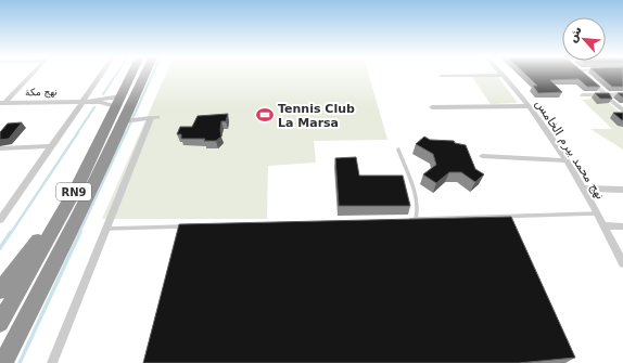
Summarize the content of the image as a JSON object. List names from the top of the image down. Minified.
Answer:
{"streets":{"highway":["RN9"],"street":["نهج مكة","نهج محمد بيرم الخامس"]},"places":{"sports":["Tennis Club La Marsa"]},"north":"top left"}
